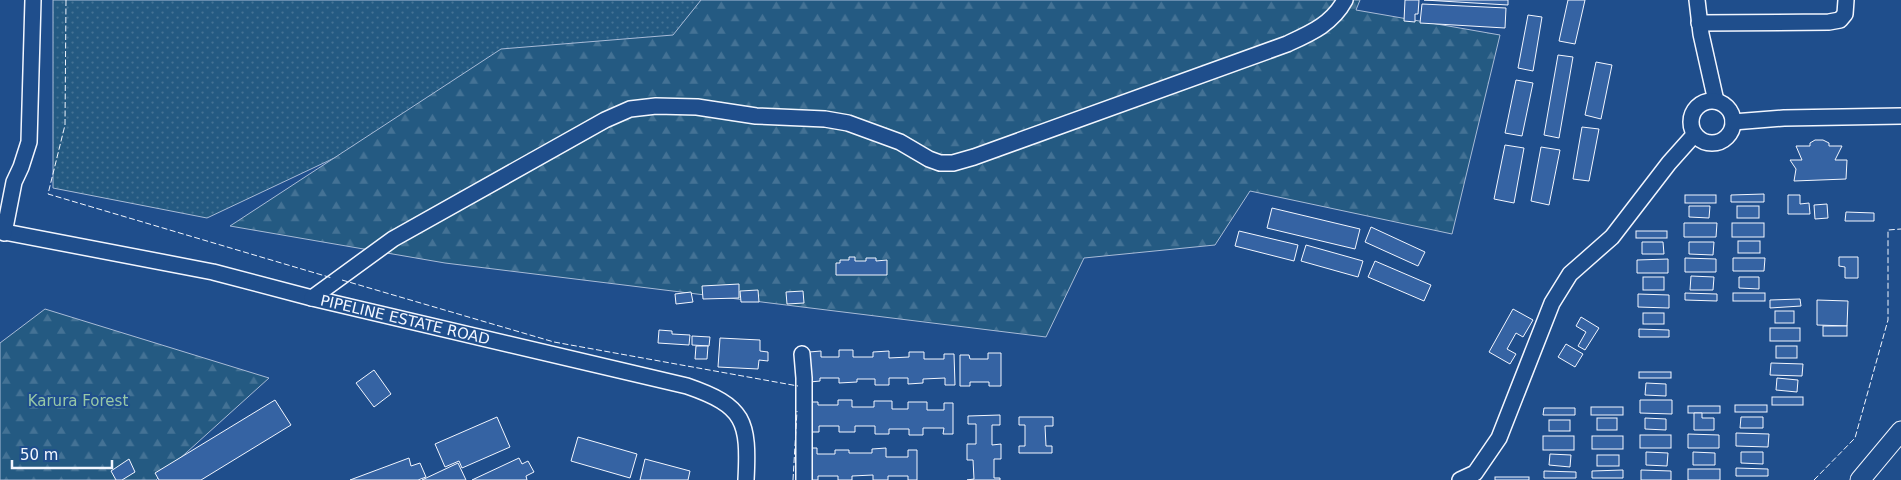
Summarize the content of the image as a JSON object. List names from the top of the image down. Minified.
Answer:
{"streets":{"street":["PIPELINE ESTATE ROAD"]},"parks":["Karura Forest"],"scale_bar":"50 m"}
